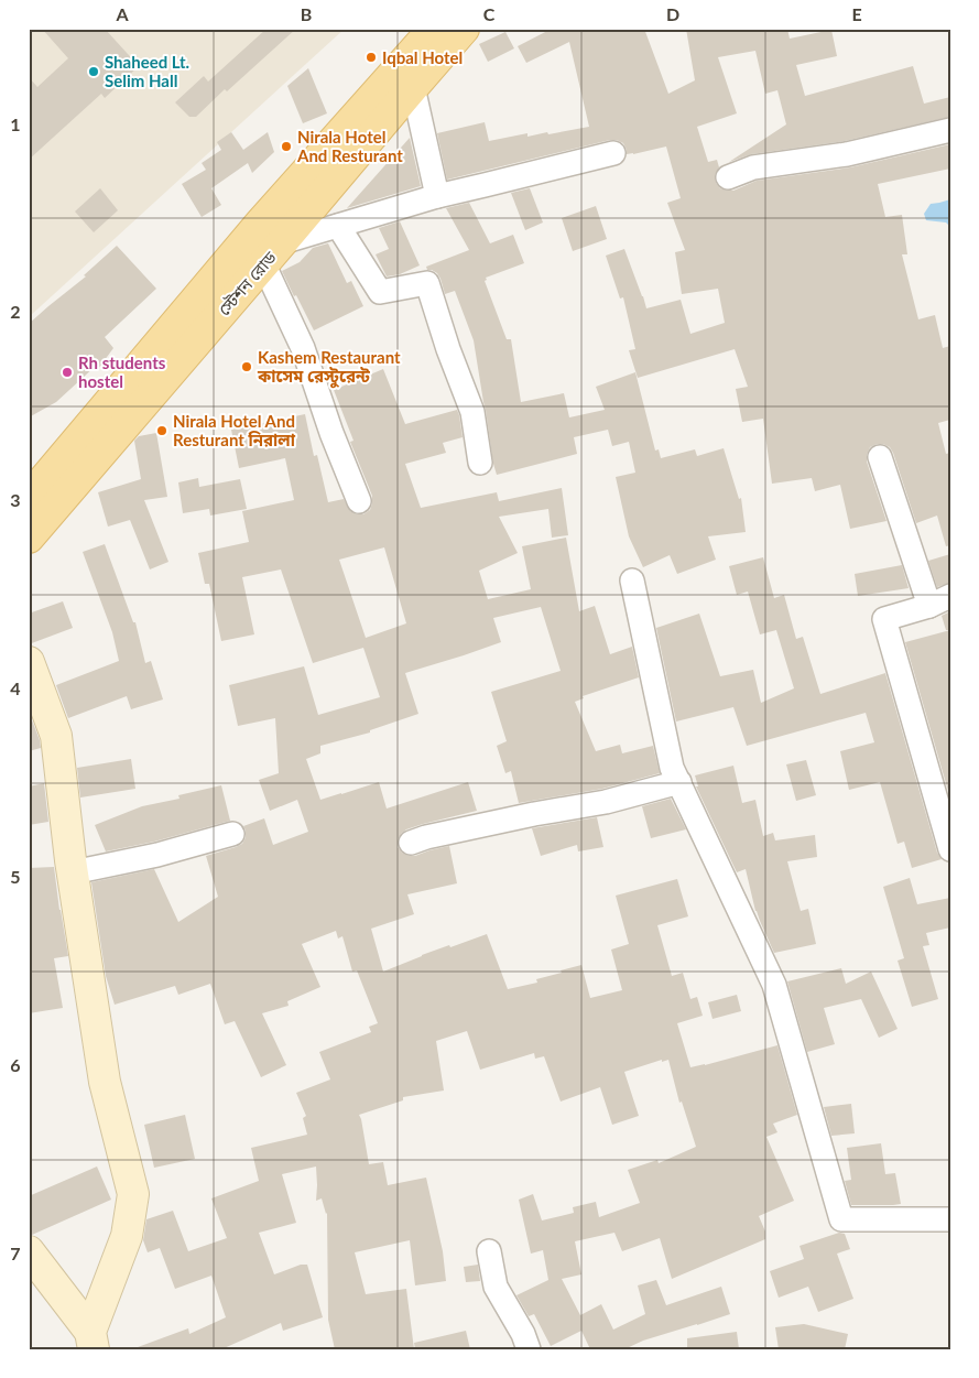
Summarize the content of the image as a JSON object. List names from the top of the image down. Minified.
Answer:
{"streets":{"main road":["স্টেশন রোড"]},"places":["Iqbal Hotel","Shaheed Lt. Selim Hall","Nirala Hotel And Resturant","Kashem Restaurant কাসেম রেস্টুরেন্ট","Rh students hostel","Nirala Hotel And Resturant নিরালা"],"grid":{"columns":["A","B","C","D","E"],"rows":["1","2","3","4","5","6","7"]}}
